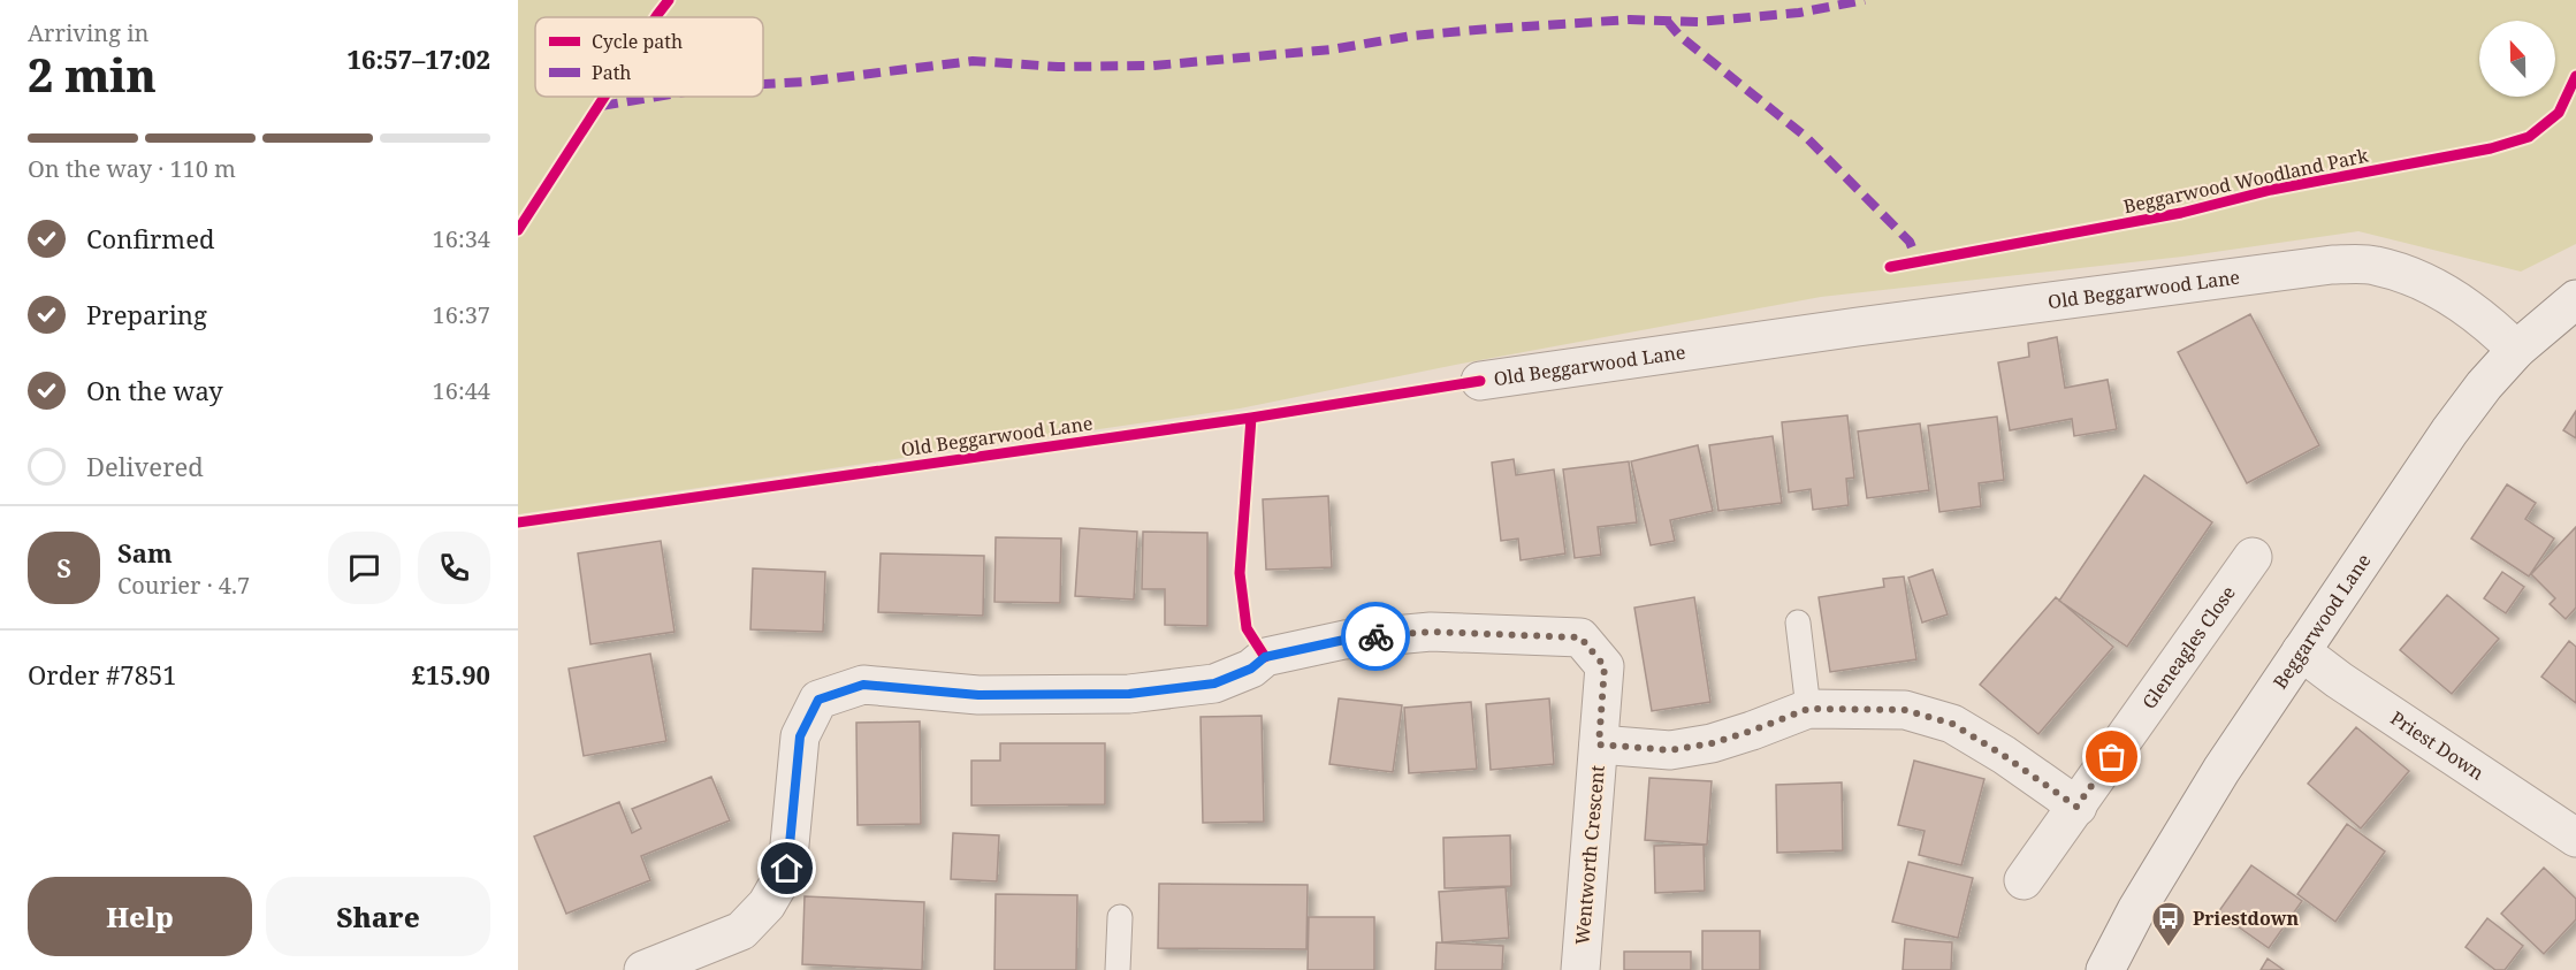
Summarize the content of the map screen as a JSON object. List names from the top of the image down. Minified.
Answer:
{"streets":{"street":["Old Beggarwood Lane","Beggarwood Lane","Gleneagles Close","Priest Down","Wentworth Crescent"],"cycle path":["Beggarwood Woodland Park"]},"crossings":[["Old Beggarwood Lane","Beggarwood Lane"],["Beggarwood Lane","Priest Down"]],"places":{"bus stop":["Priestdown"]},"legend":["Cycle path","Path"],"north":"top","page":{"heading":["2 min","Arriving in","16:57–17:02"],"panel":["Sam","Courier · 4.7","Order #7851","£15.90"],"bar":"On the way · 110 m","list":[["Confirmed","16:34"],["Preparing","16:37"],["On the way","16:44"],"Delivered"],"round":"S","buttons":["Help","Share"]}}
